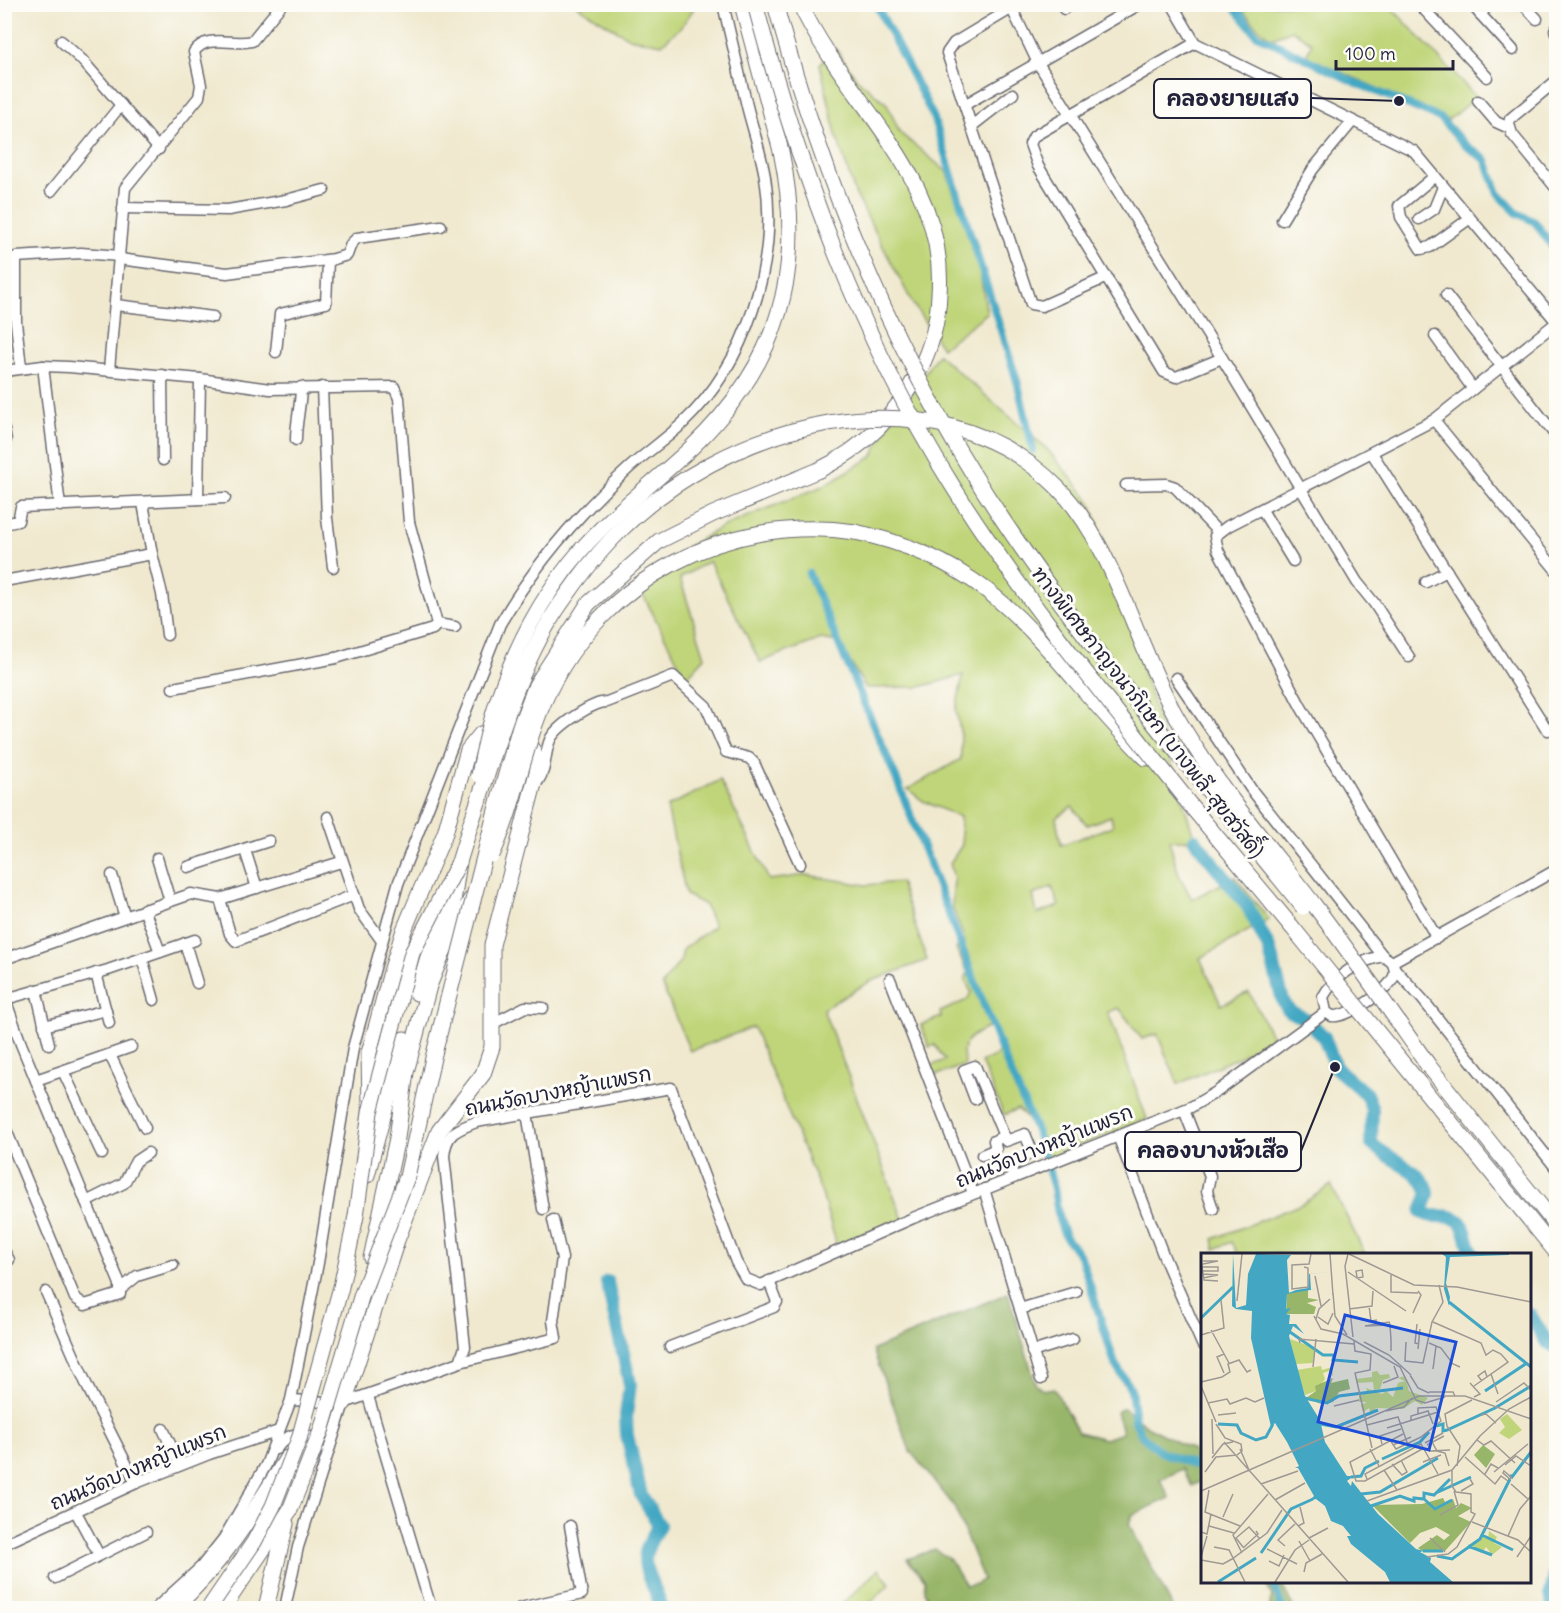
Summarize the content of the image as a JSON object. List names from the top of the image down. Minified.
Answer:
{"streets":{"highway":["ทางพิเศษกาญจนาภิเษก (บางพลี-สุขสวัสดิ์)"],"street":["ถนนวัดบางหญ้าแพรก"]},"places":["คลองยายแสง","คลองบางหัวเสือ"],"scale_bar":"100 m"}
